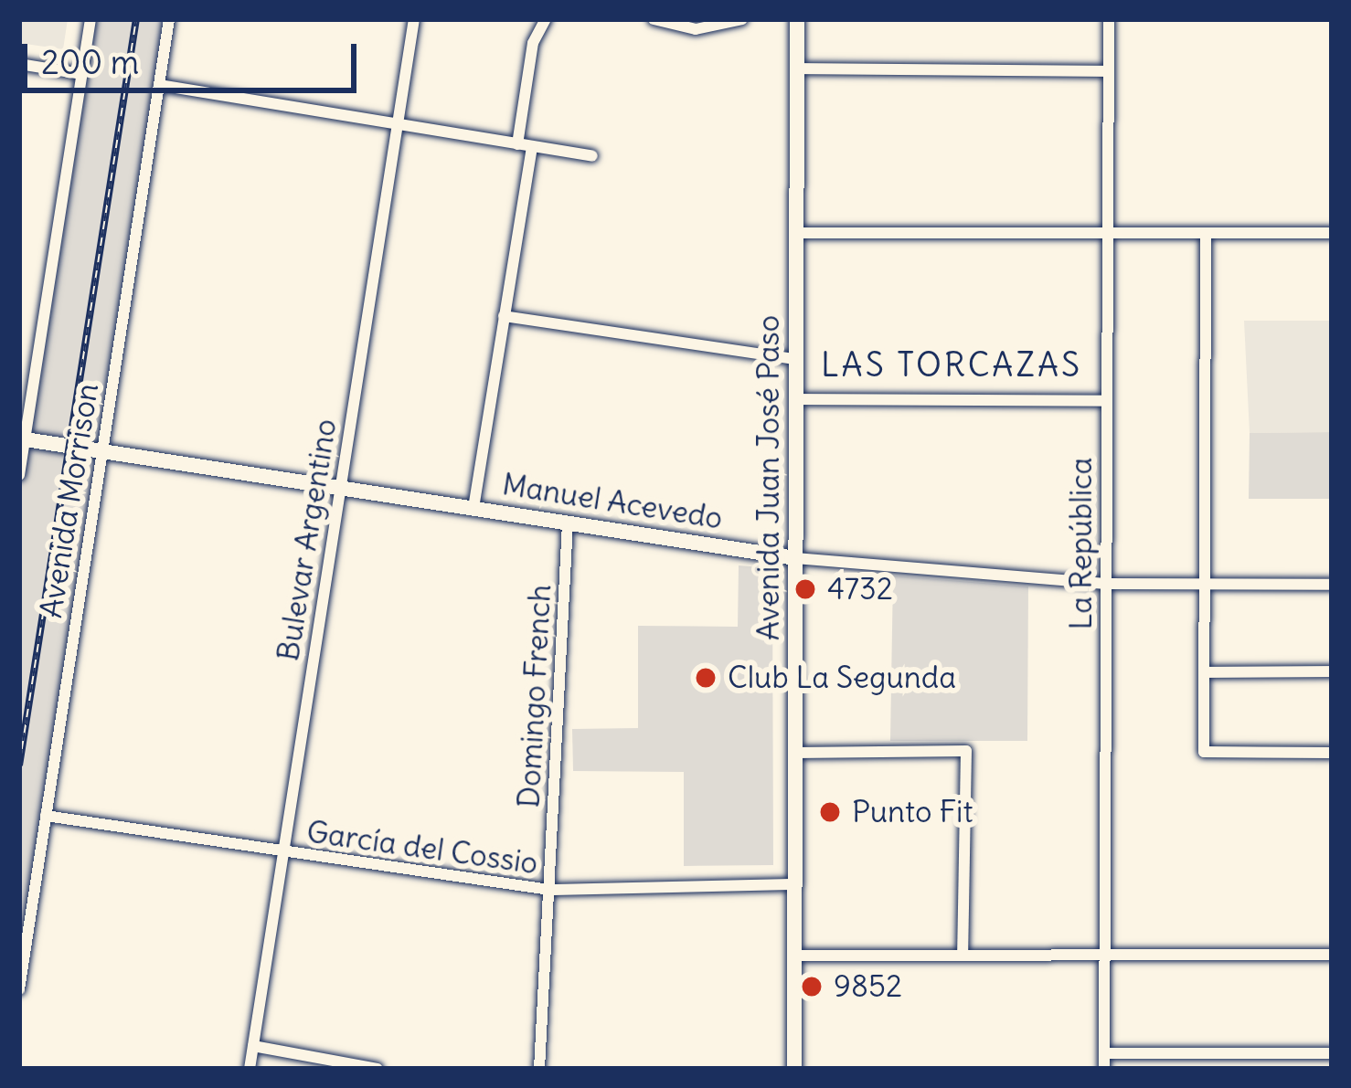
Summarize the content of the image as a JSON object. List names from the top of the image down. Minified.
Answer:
{"streets":{"main road":["Avenida Juan José Paso","Manuel Acevedo"],"street":["Avenida Morrison","Bulevar Argentino","La República","Domingo French","García del Cossio"]},"crossings":[["Avenida Juan José Paso","Manuel Acevedo"],["Avenida Juan José Paso","García del Cossio"],["Avenida Morrison","Manuel Acevedo"],["Avenida Morrison","García del Cossio"],["Manuel Acevedo","Bulevar Argentino"],["Manuel Acevedo","La República"],["Manuel Acevedo","Domingo French"],["Bulevar Argentino","García del Cossio"],["Domingo French","García del Cossio"]],"districts":["LAS TORCAZAS"],"places":["4732","Club La Segunda","Punto Fit","9852"],"scale_bar":"200 m"}
